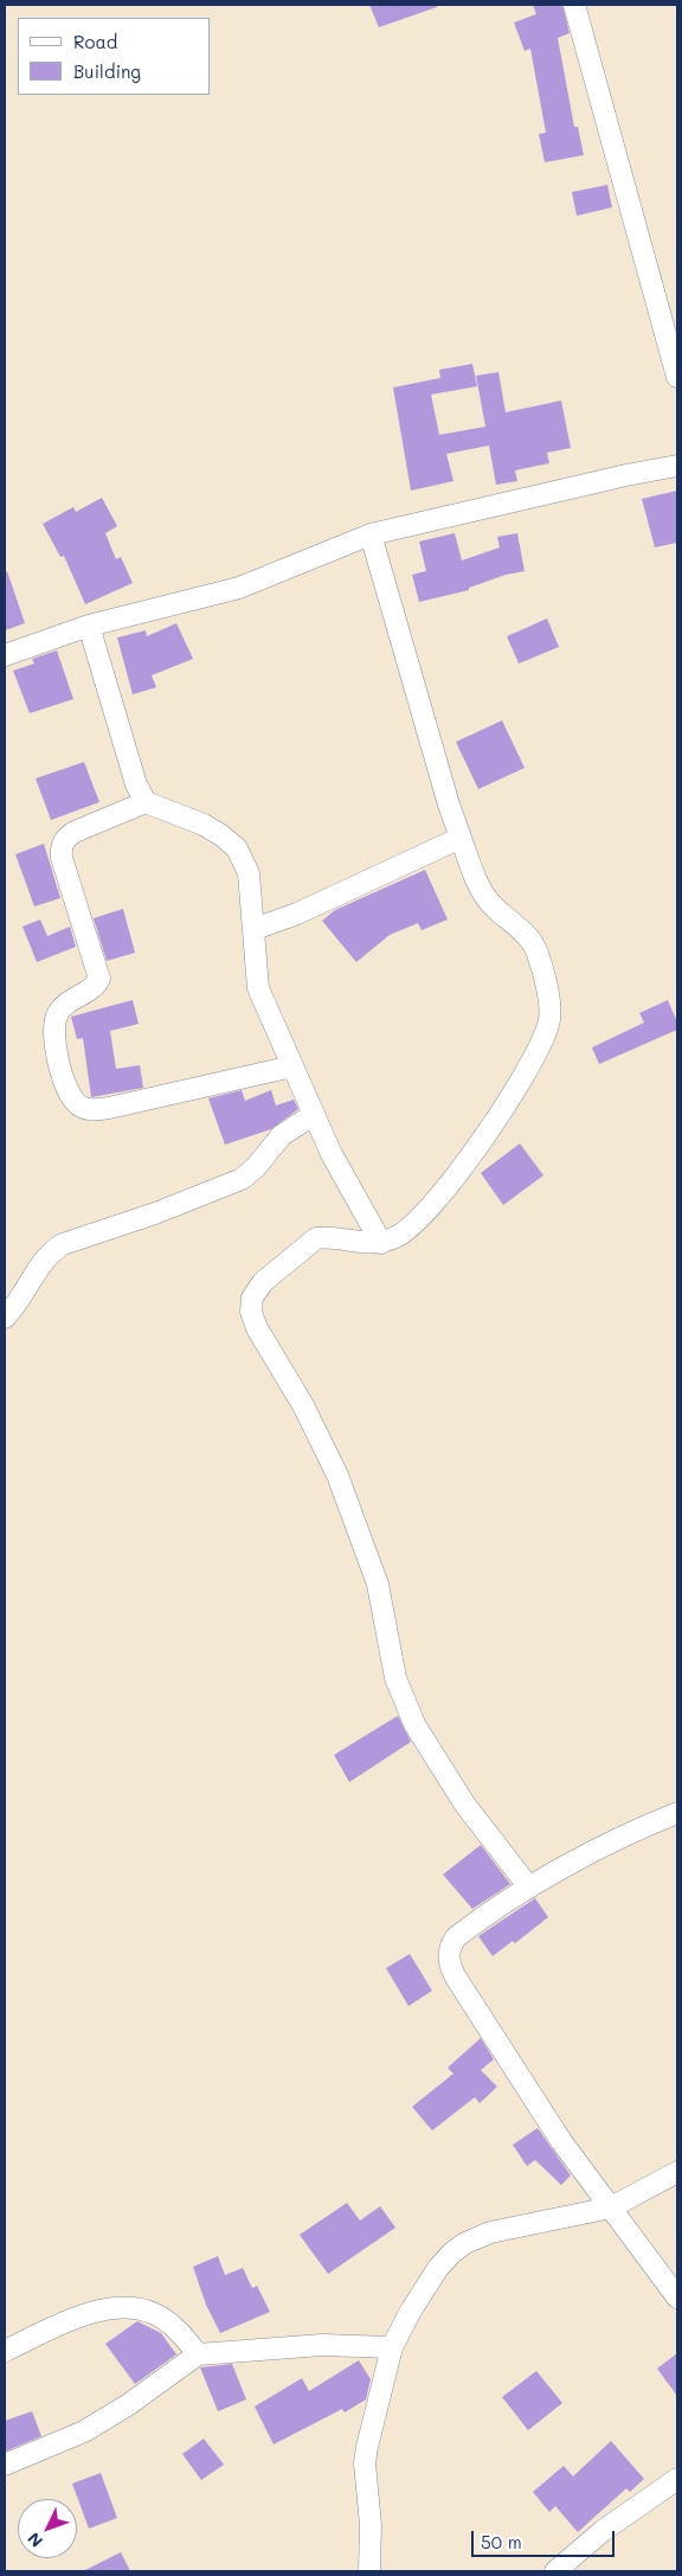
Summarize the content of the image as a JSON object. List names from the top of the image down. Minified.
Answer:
{"legend":["Road","Building"],"scale_bar":"50 m","north":"bottom left"}
